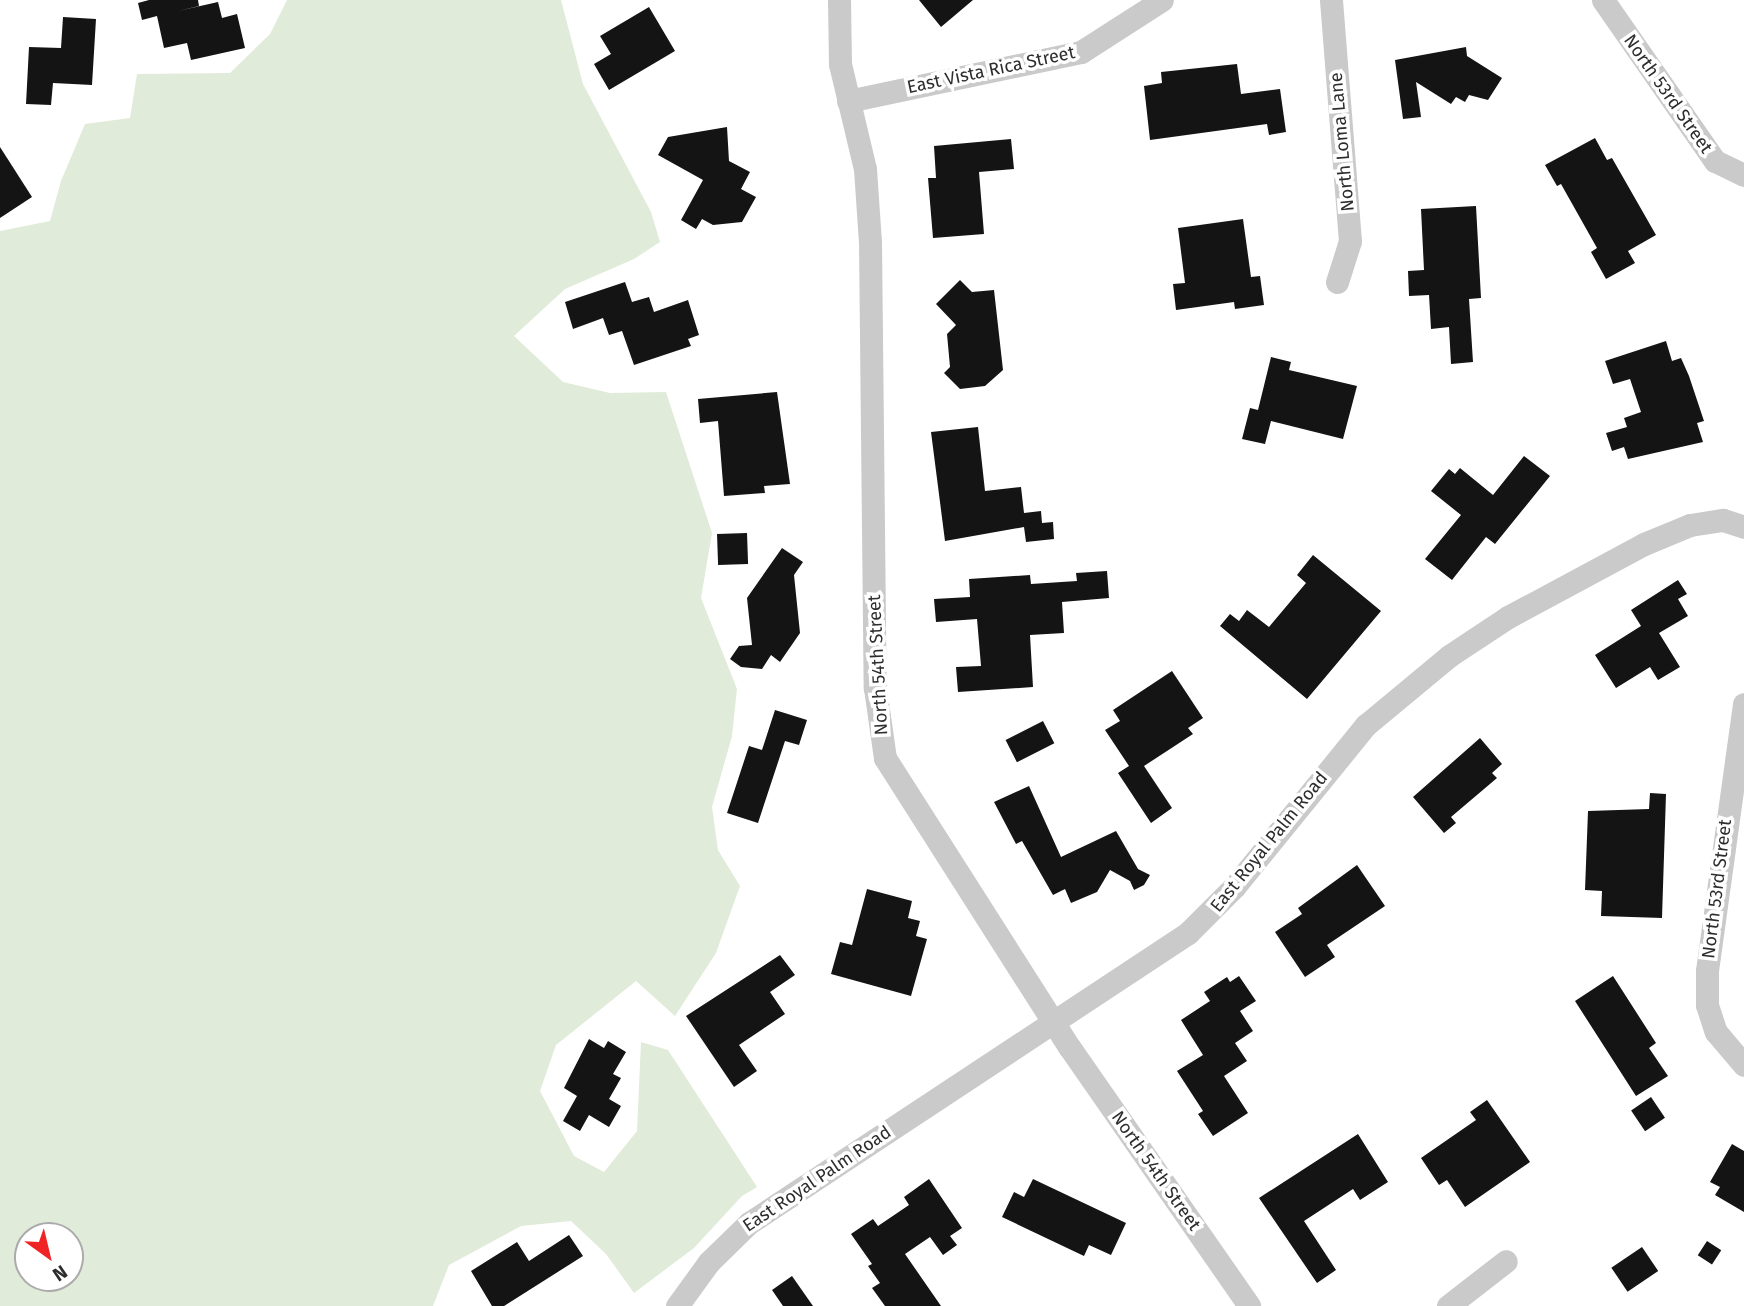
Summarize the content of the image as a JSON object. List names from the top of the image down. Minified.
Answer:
{"streets":{"street":["East Vista Rica Street","North 53rd Street","North Loma Lane","North 54th Street","East Royal Palm Road"]},"crossings":[["East Vista Rica Street","North 54th Street"],["North 54th Street","East Royal Palm Road"]],"north":"bottom right"}
